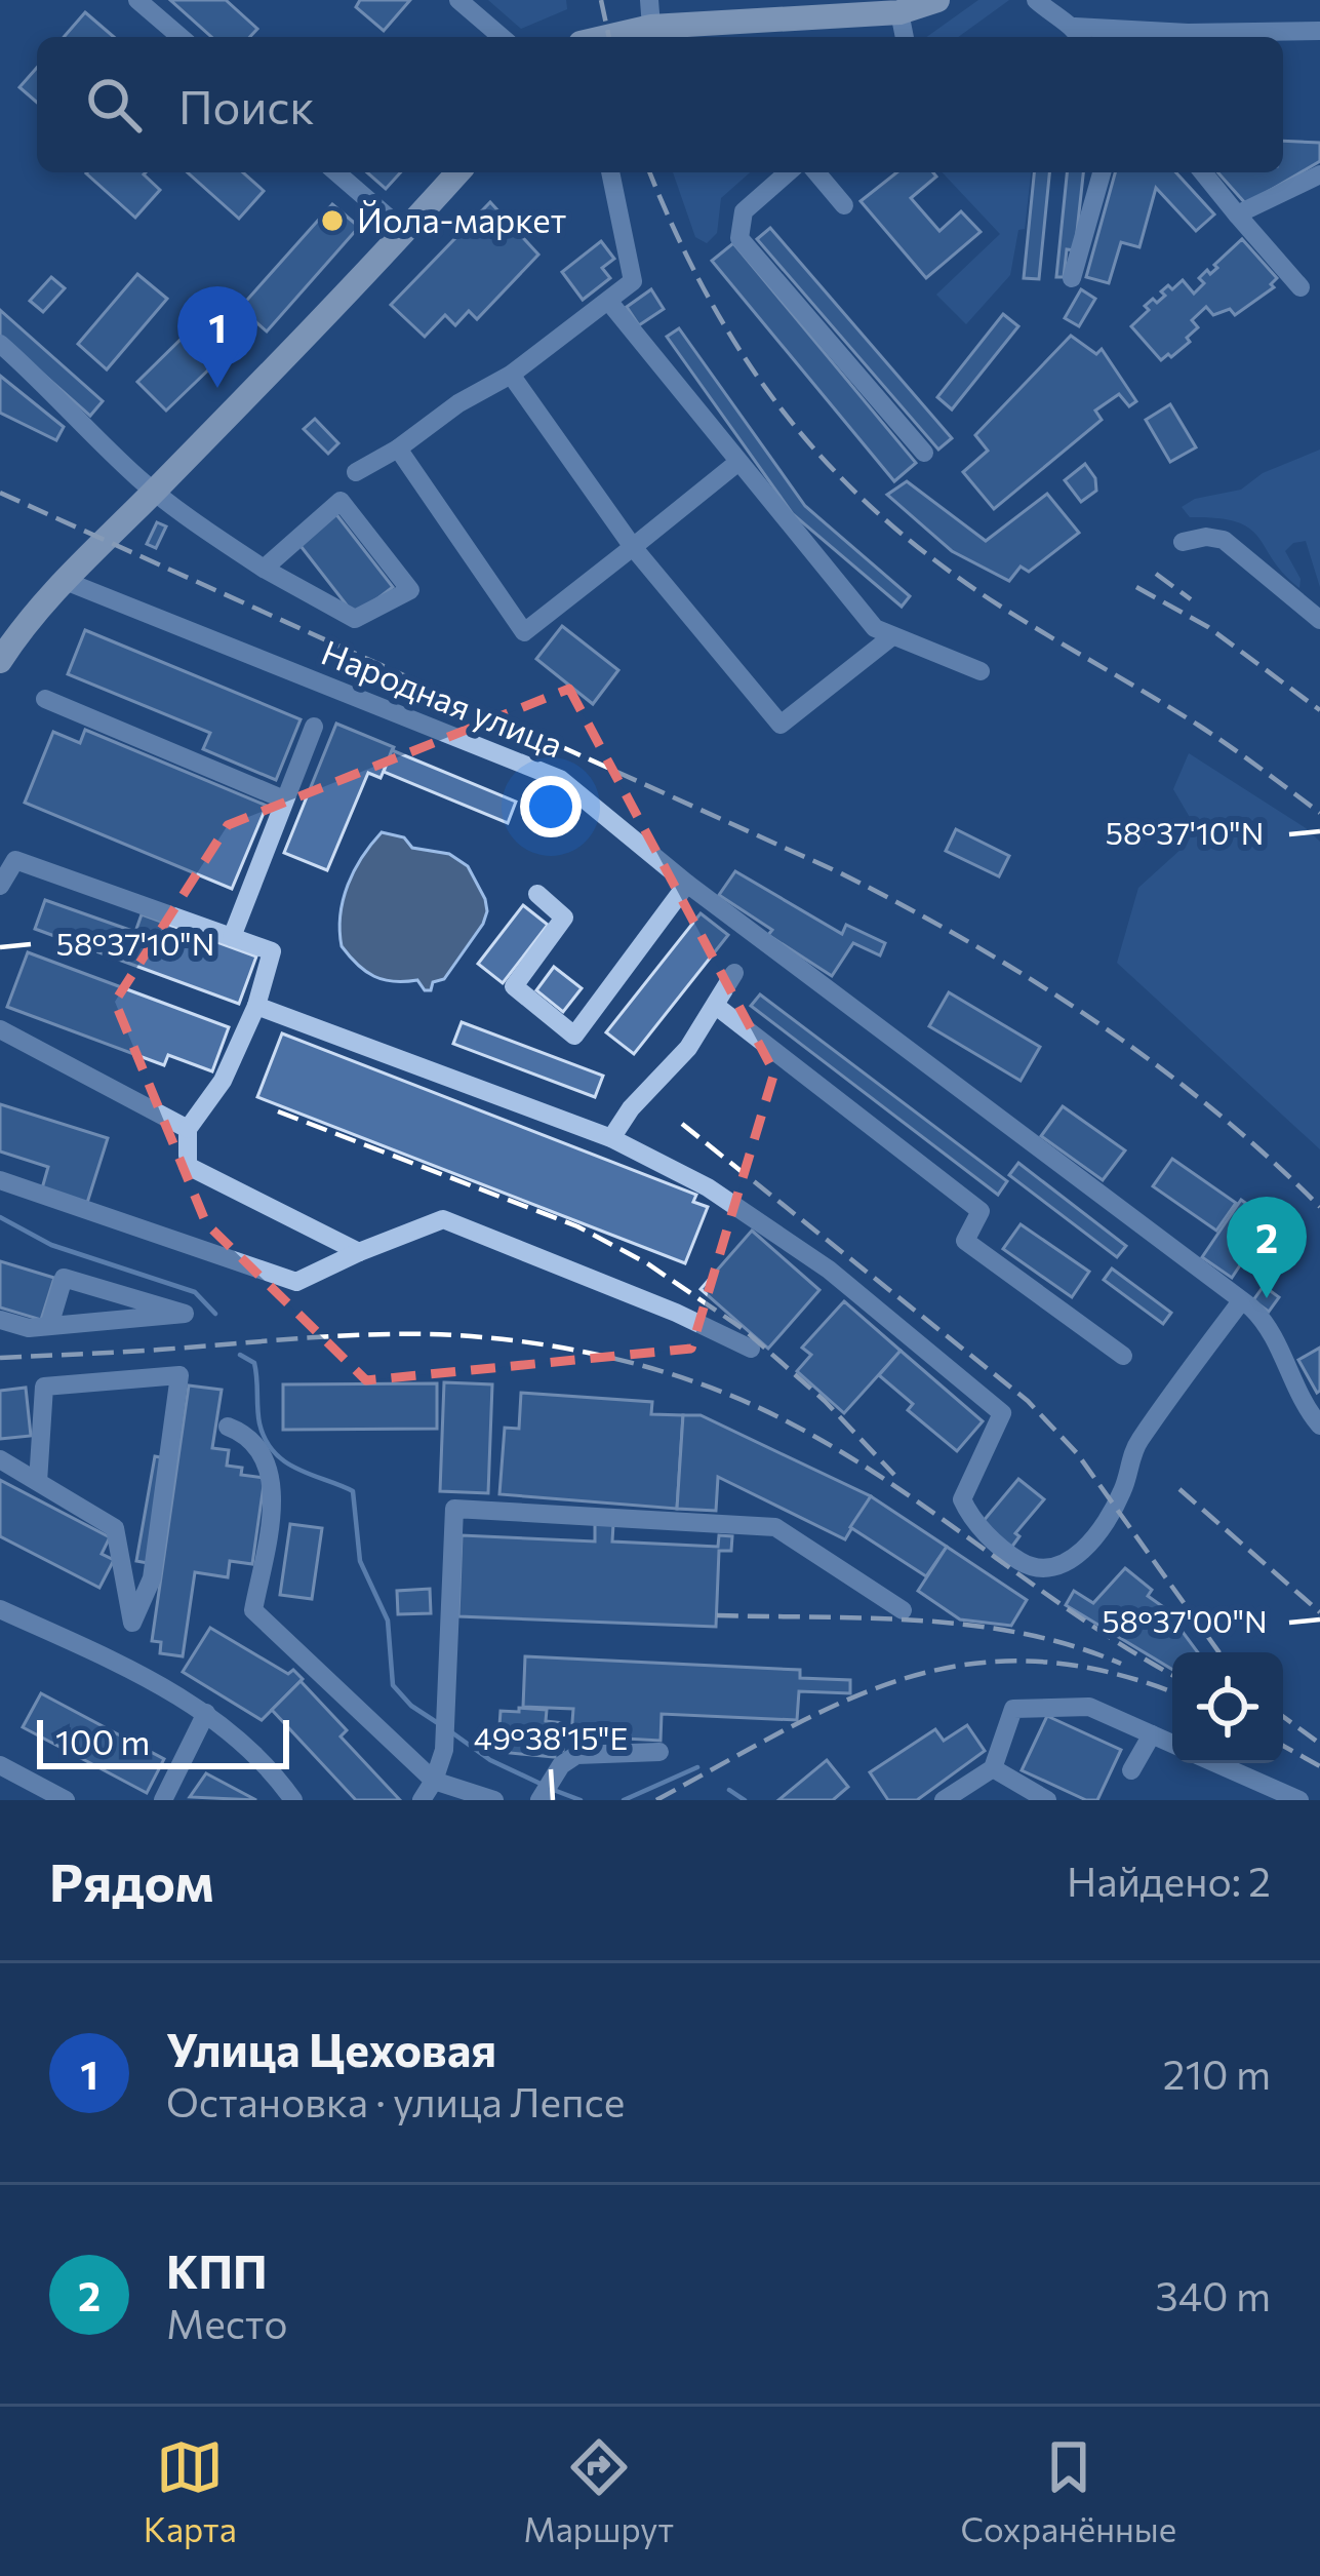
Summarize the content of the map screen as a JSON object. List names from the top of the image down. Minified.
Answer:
{"streets":{"street":["Народная улица"]},"places":["Йола-маркет"],"scale_bar":"100 m","page":{"search":"Поиск","pins":["1","2"],"scale":"100 m","heading":["Рядом","Найдено: 2"],"list":[{"mark":"1","name":"Улица Цеховая","note":"Остановка · улица Лепсе","value":"210 m"},{"mark":"2","name":"КПП","note":"Место","value":"340 m"}],"nav":["Карта","Маршрут","Сохранённые"]},"coordinates":["58°37'10\"N","58°37'00\"N","49°38'15\"E"]}
